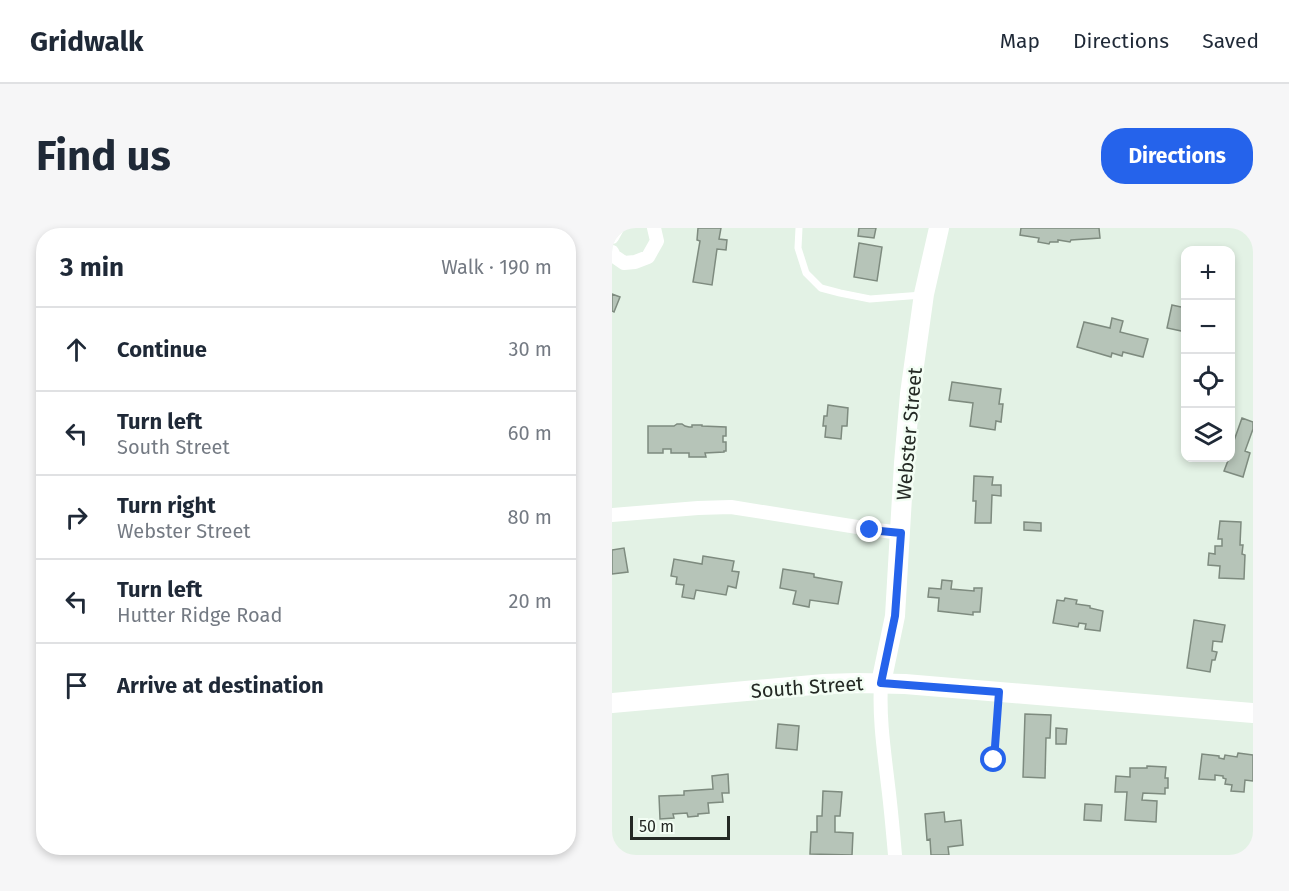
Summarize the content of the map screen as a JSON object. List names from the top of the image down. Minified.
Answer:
{"streets":{"street":["Webster Street","South Street"]},"crossings":[["Webster Street","South Street"]],"scale_bar":"50 m","page":{"header":"Gridwalk","nav":["Map","Directions","Saved"],"buttons":"Directions","title":"Find us","heading":["3 min","Walk · 190 m"],"map_buttons":["+","−"],"list":[["Continue","30 m"],["Turn left","South Street","60 m"],["Turn right","Webster Street","80 m"],["Turn left","Hutter Ridge Road","20 m"],"Arrive at destination"],"scale":"50 m"}}
